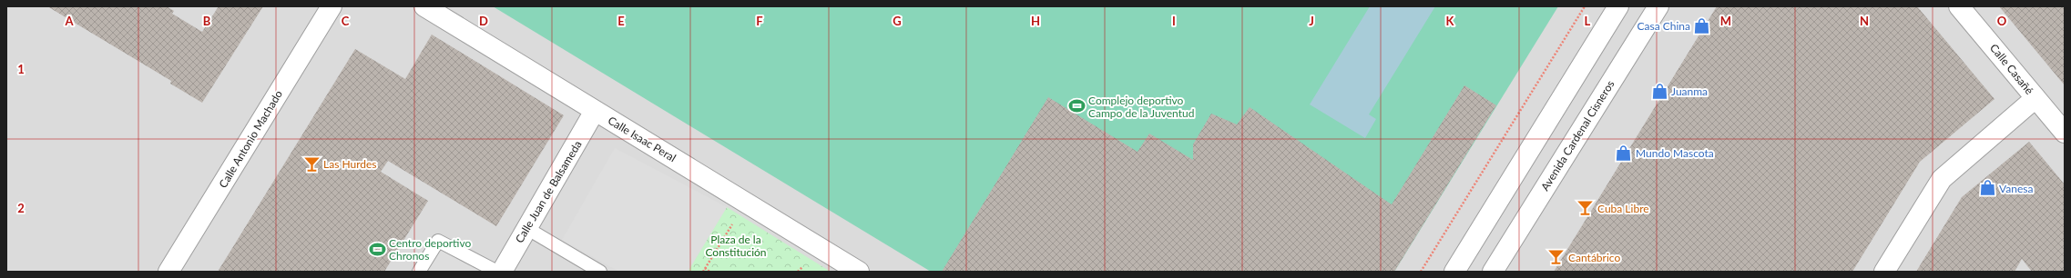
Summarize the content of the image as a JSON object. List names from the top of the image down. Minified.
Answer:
{"streets":{"street":["Calle Casañé","Avenida Cardenal Cisneros","Calle Antonio Machado","Calle Isaac Peral","Calle Juan de Balsameda"]},"crossings":[["Calle Isaac Peral","Calle Juan de Balsameda"]],"parks":["Plaza de la Constitución"],"places":{"shop":["Casa China","Juanma","Mundo Mascota","Vanesa"],"sports":["Complejo deportivo Campo de la Juventud","Centro deportivo Chronos"],"bar":["Las Hurdes","Cuba Libre","Cantábrico"]},"grid":{"columns":["A","B","C","D","E","F","G","H","I","J","K","L","M","N","O"],"rows":["1","2"]}}
